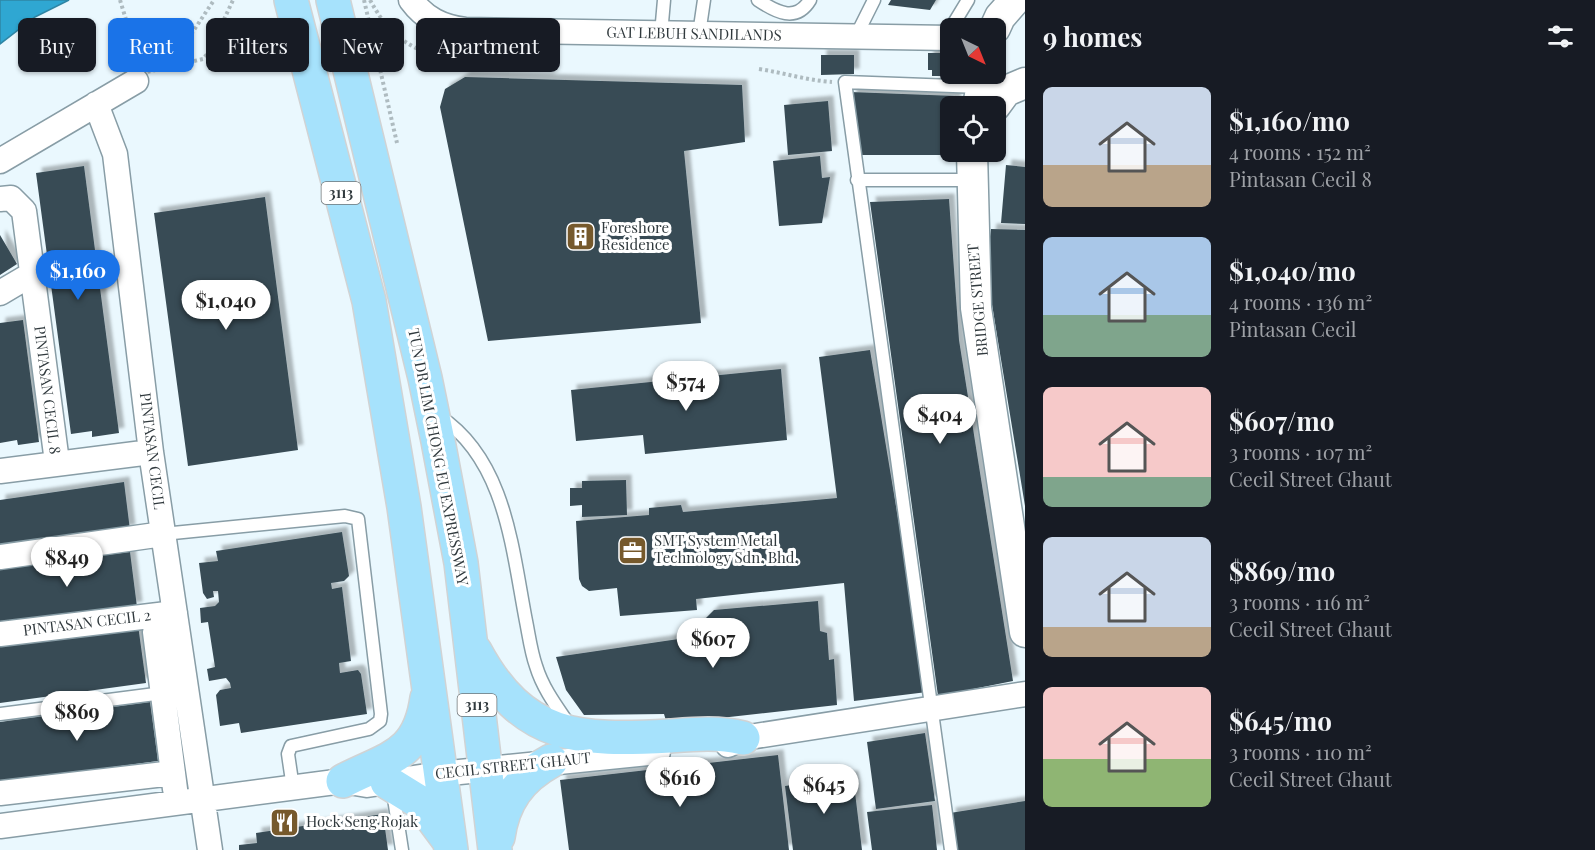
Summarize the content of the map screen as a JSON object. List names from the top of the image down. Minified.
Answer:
{"streets":{"highway":["3113","TUN DR LIM CHONG EU EXPRESSWAY"],"street":["GAT LEBUH SANDILANDS","BRIDGE STREET","PINTASAN CECIL 8","PINTASAN CECIL","PINTASAN CECIL 2","CECIL STREET GHAUT"]},"crossings":[["3113","CECIL STREET GHAUT"],["PINTASAN CECIL","PINTASAN CECIL 2"],["PINTASAN CECIL","CECIL STREET GHAUT"],["TUN DR LIM CHONG EU EXPRESSWAY","CECIL STREET GHAUT"]],"places":{"building":["Foreshore Residence"],"office":["SMT System Metal Technology Sdn. Bhd."],"restaurant":["Hock Seng Rojak"]},"north":"bottom right","page":{"heading":"9 homes","chip":["Buy","Rent","Filters","New","Apartment"],"list":[{"name":"$1,160/mo","note":"4 rooms · 152 m² · Pintasan Cecil 8"},{"name":"$1,040/mo","note":"4 rooms · 136 m² · Pintasan Cecil"},{"name":"$607/mo","note":"3 rooms · 107 m² · Cecil Street Ghaut"},{"name":"$869/mo","note":"3 rooms · 116 m² · Cecil Street Ghaut"},{"name":"$645/mo","note":"3 rooms · 110 m² · Cecil Street Ghaut"}],"price":["$1,160","$1,040","$574","$404","$849","$607","$869","$616","$645"]}}
